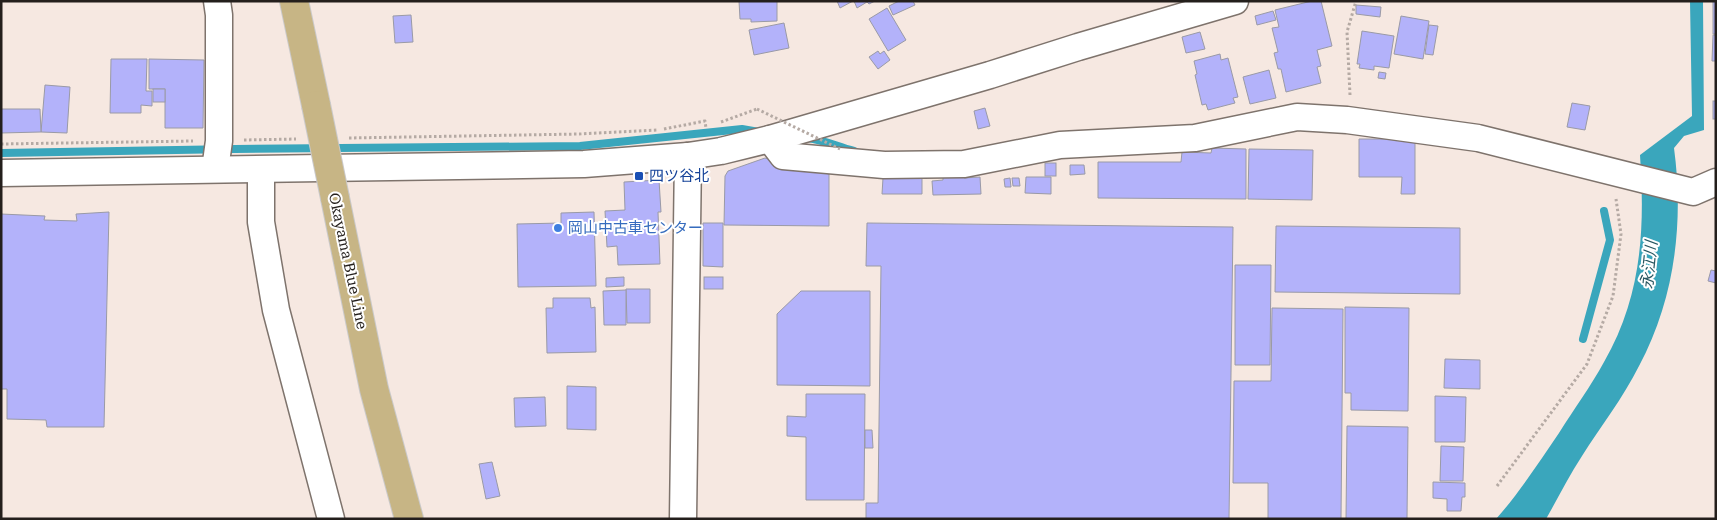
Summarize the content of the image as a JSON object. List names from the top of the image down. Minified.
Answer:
{"streets":{"main road":["Okayama Blue Line"]},"water":["永江川"],"places":{"transit":["四ツ谷北"],"other":["岡山中古車センター"]}}
